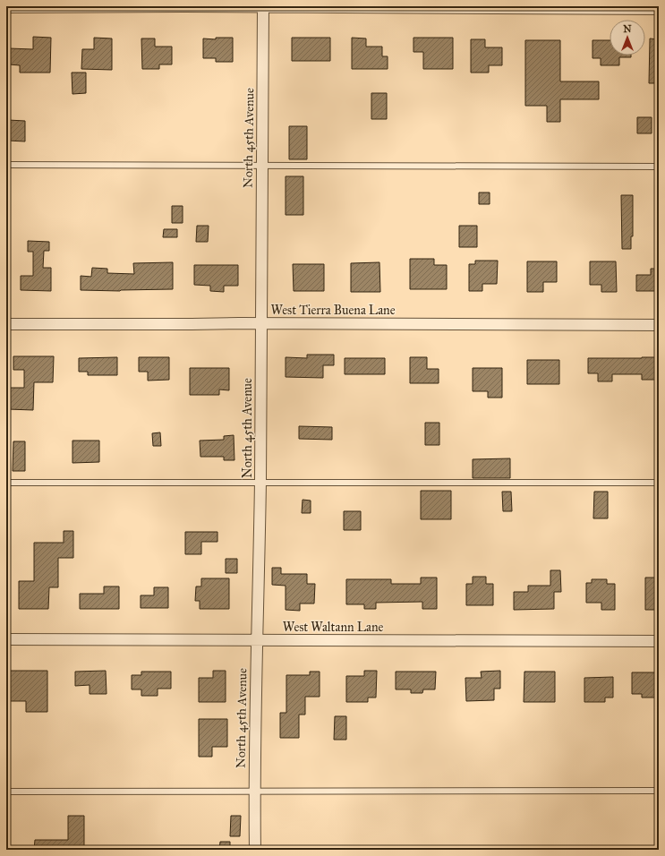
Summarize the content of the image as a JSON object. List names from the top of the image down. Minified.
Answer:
{"streets":{"street":["North 45th Avenue","West Tierra Buena Lane","West Waltann Lane"]},"crossings":[["North 45th Avenue","West Tierra Buena Lane"],["North 45th Avenue","West Waltann Lane"]],"north":"top"}
